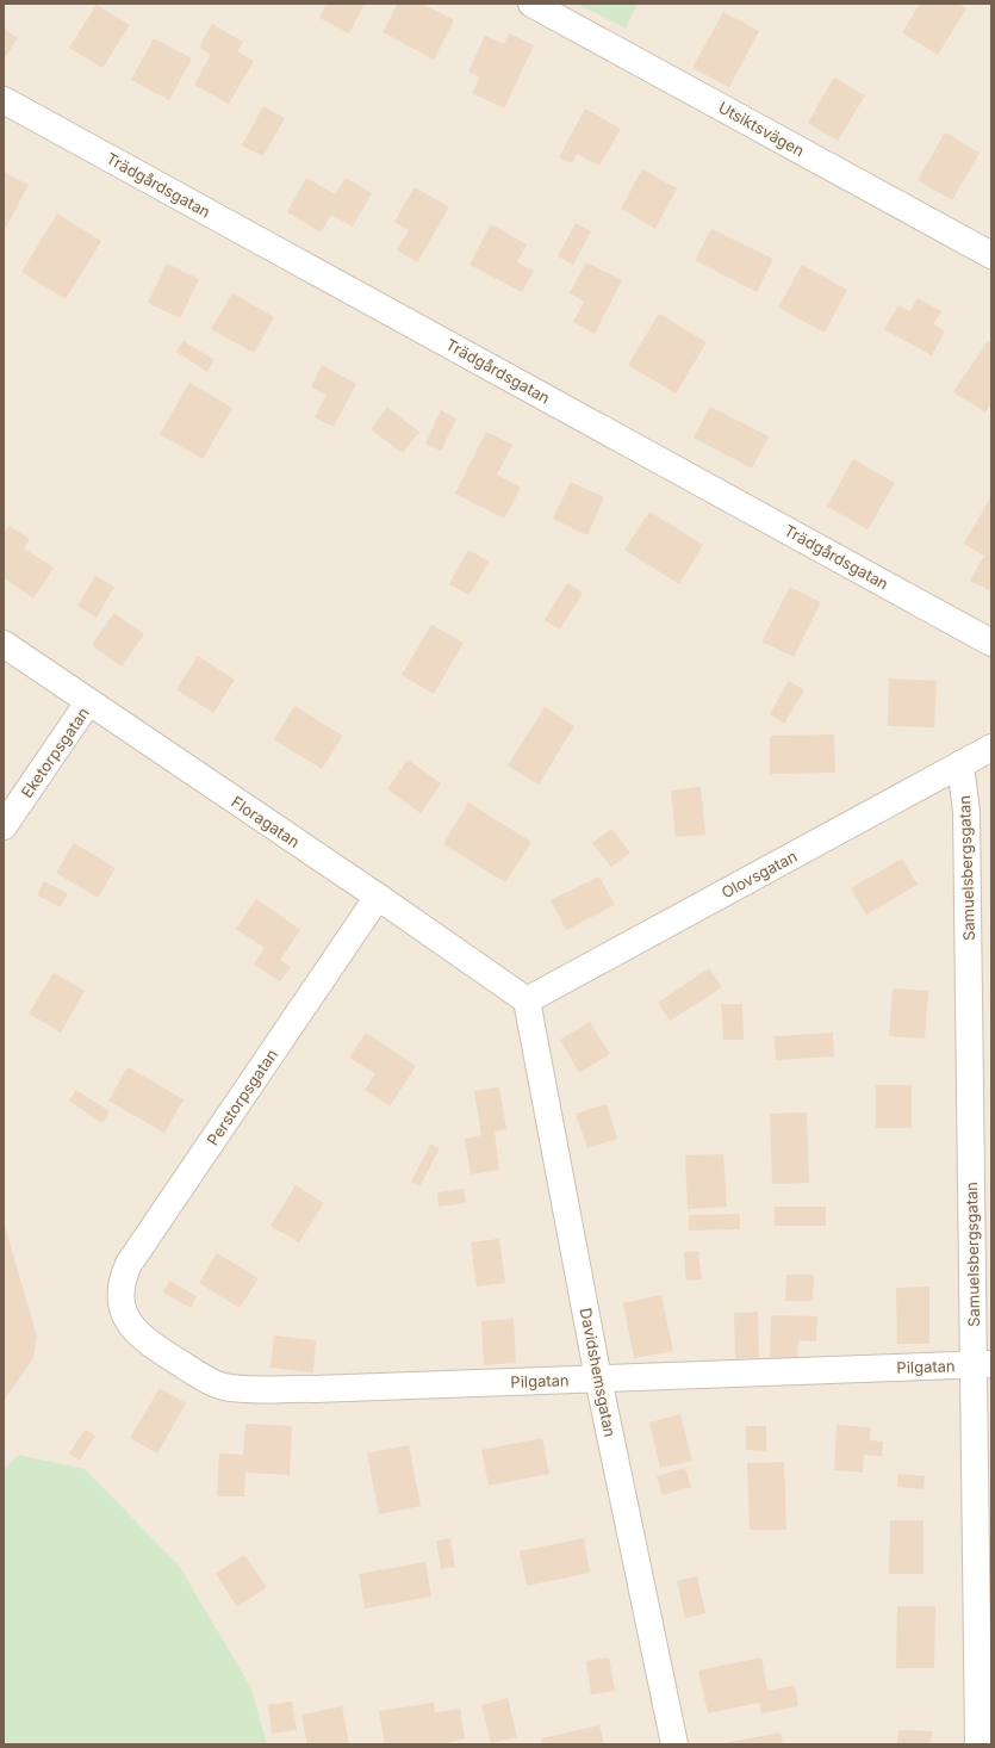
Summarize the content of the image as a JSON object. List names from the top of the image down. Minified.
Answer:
{"streets":{"street":["Utsiktsvägen","Trädgårdsgatan","Eketorpsgatan","Floragatan","Samuelsbergsgatan","Olovsgatan","Perstorpsgatan","Pilgatan","Davidshemsgatan"]},"crossings":[["Eketorpsgatan","Floragatan"],["Floragatan","Olovsgatan"],["Floragatan","Perstorpsgatan"],["Floragatan","Davidshemsgatan"],["Samuelsbergsgatan","Olovsgatan"],["Samuelsbergsgatan","Pilgatan"],["Olovsgatan","Davidshemsgatan"],["Perstorpsgatan","Pilgatan"],["Pilgatan","Davidshemsgatan"]]}
